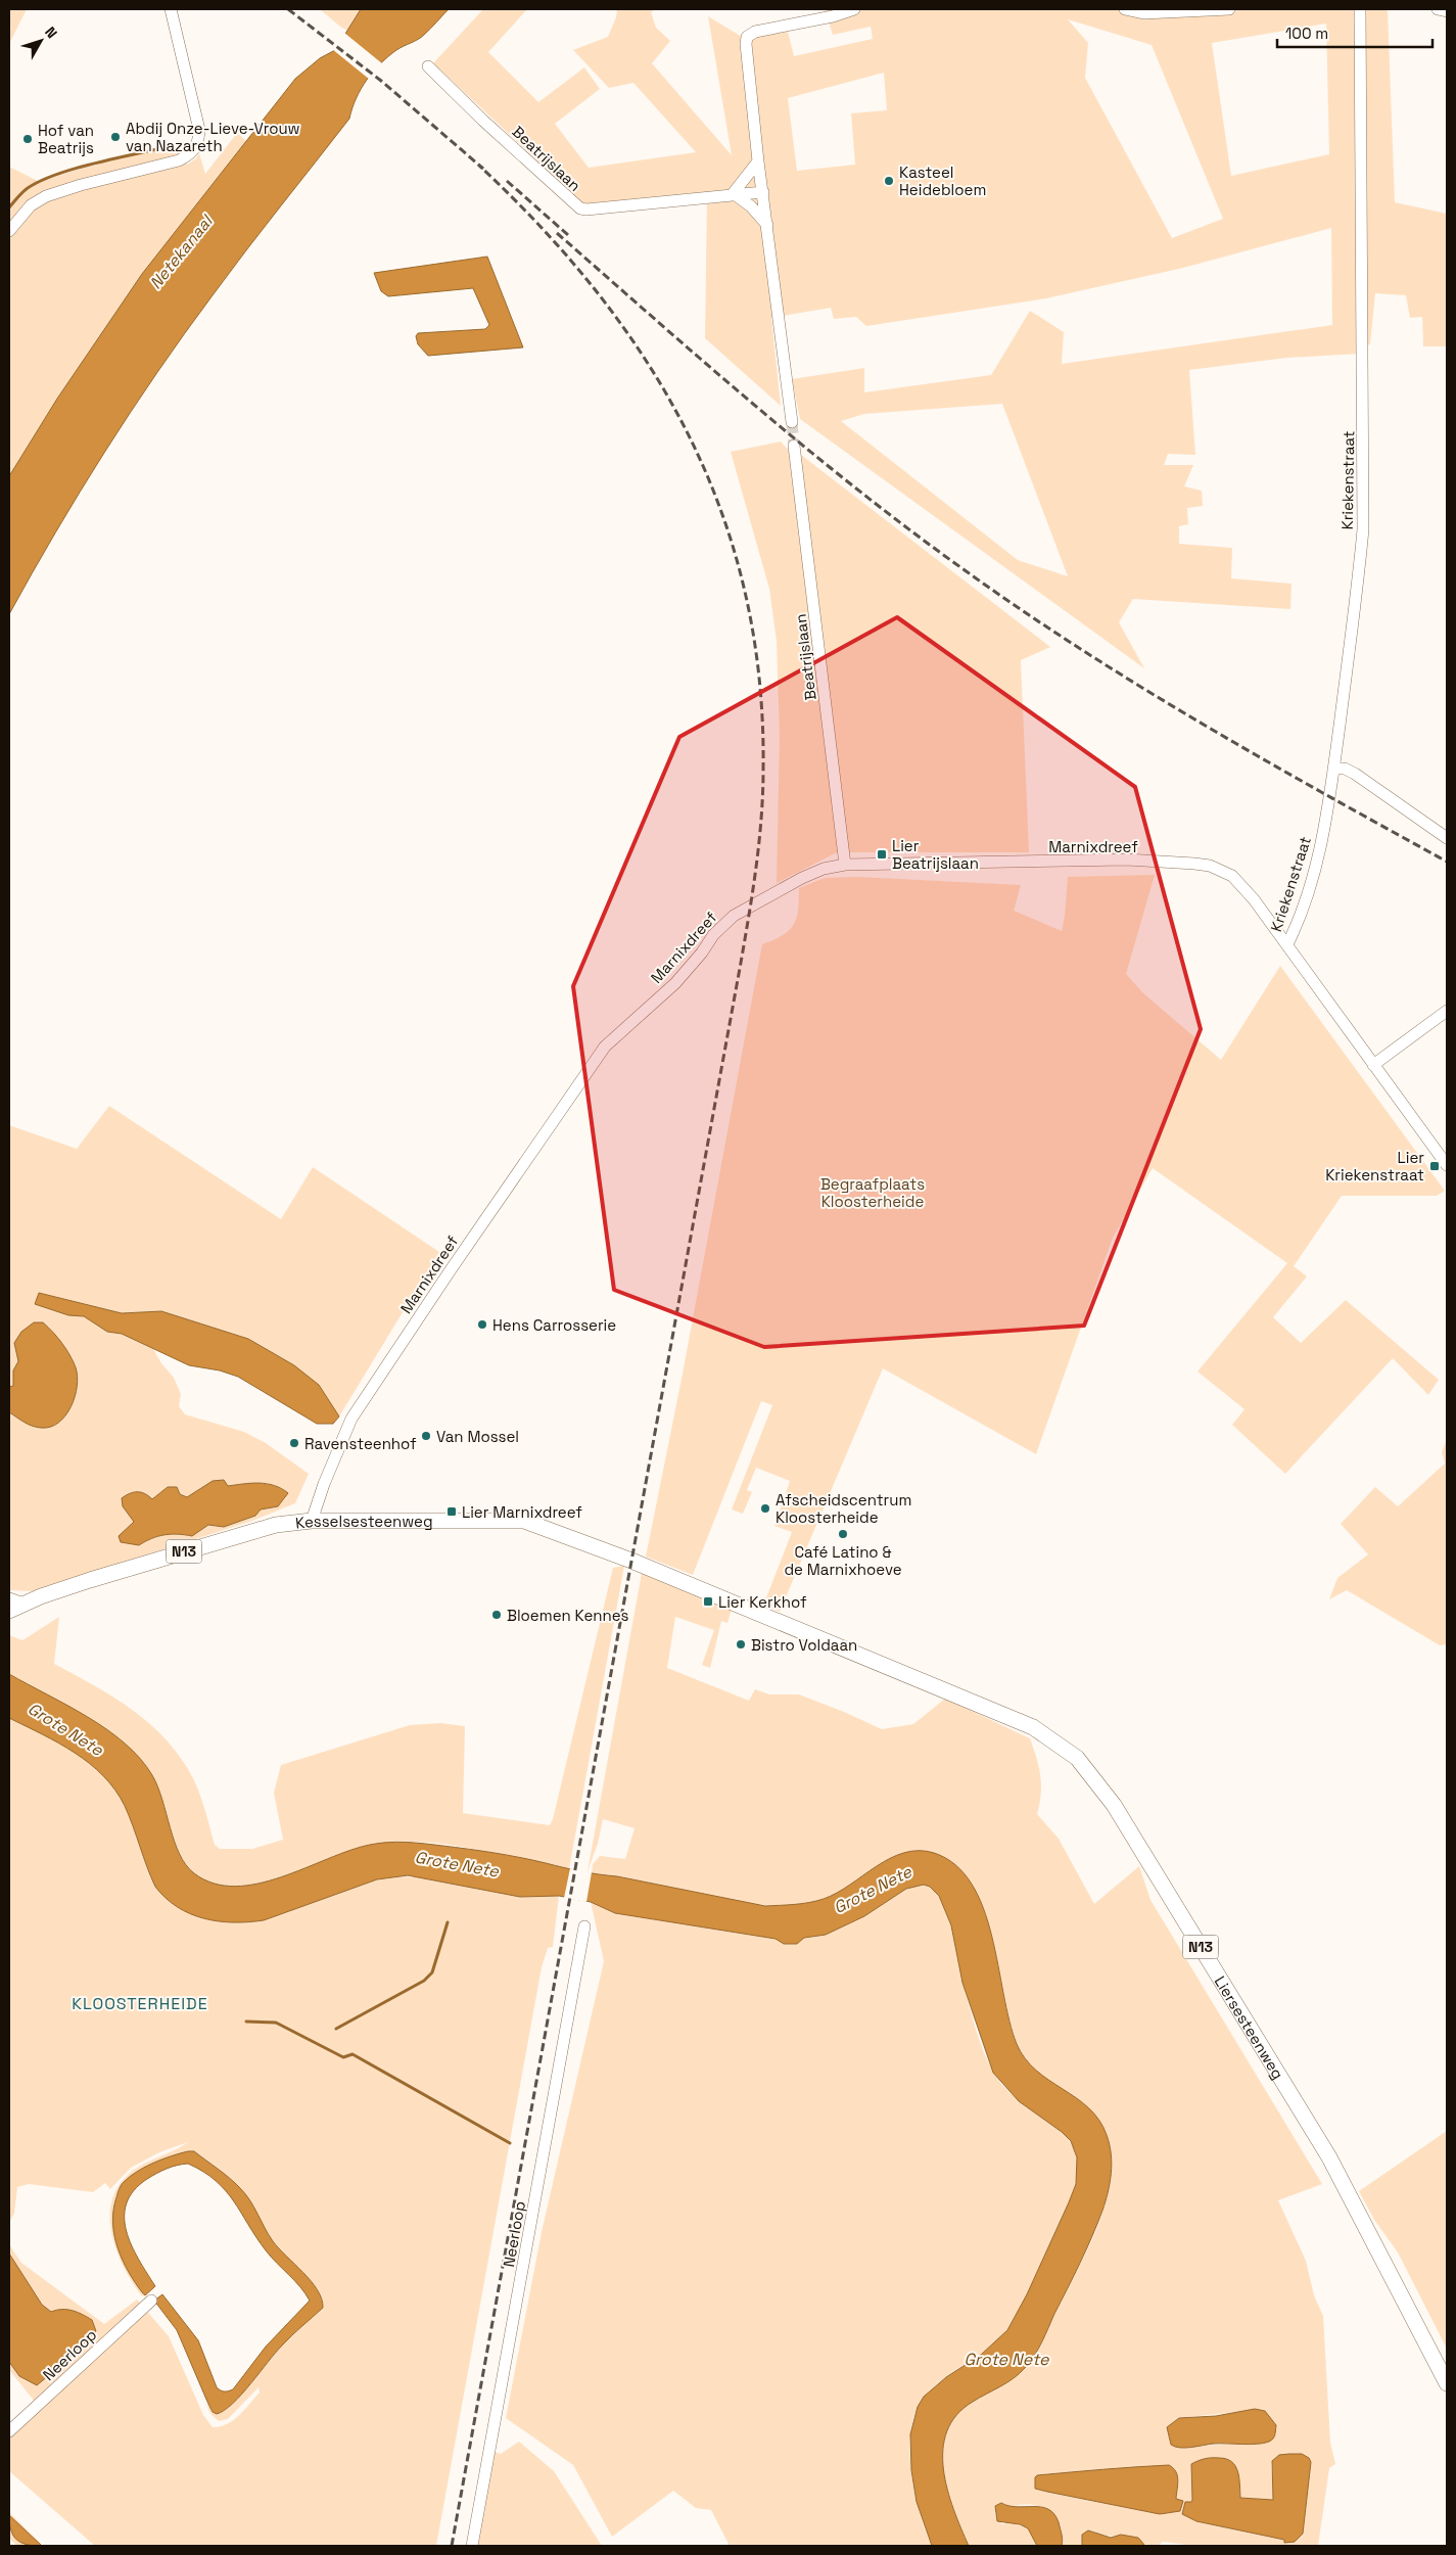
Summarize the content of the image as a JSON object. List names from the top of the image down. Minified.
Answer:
{"streets":{"main road":["Kesselsesteenweg","N13","Liersesteenweg"],"street":["Beatrijslaan","Kriekenstraat","Marnixdreef","Neerloop"]},"crossings":[["Beatrijslaan","Marnixdreef"],["Kriekenstraat","Marnixdreef"],["Marnixdreef","Kesselsesteenweg"],["Kesselsesteenweg","Liersesteenweg"]],"districts":["KLOOSTERHEIDE"],"water":["Netekanaal","Grote Nete"],"parks":["Begraafplaats Kloosterheide"],"places":{"other":["Abdij Onze-Lieve-Vrouw van Nazareth","Hof van Beatrijs","Kasteel Heidebloem","Hens Carrosserie","Van Mossel","Ravensteenhof","Afscheidscentrum Kloosterheide","Café Latino & de Marnixhoeve","Bloemen Kennes","Bistro Voldaan"],"transit":["Lier Beatrijslaan","Lier Kriekenstraat","Lier Marnixdreef","Lier Kerkhof"]},"scale_bar":"100 m","north":"top right"}
